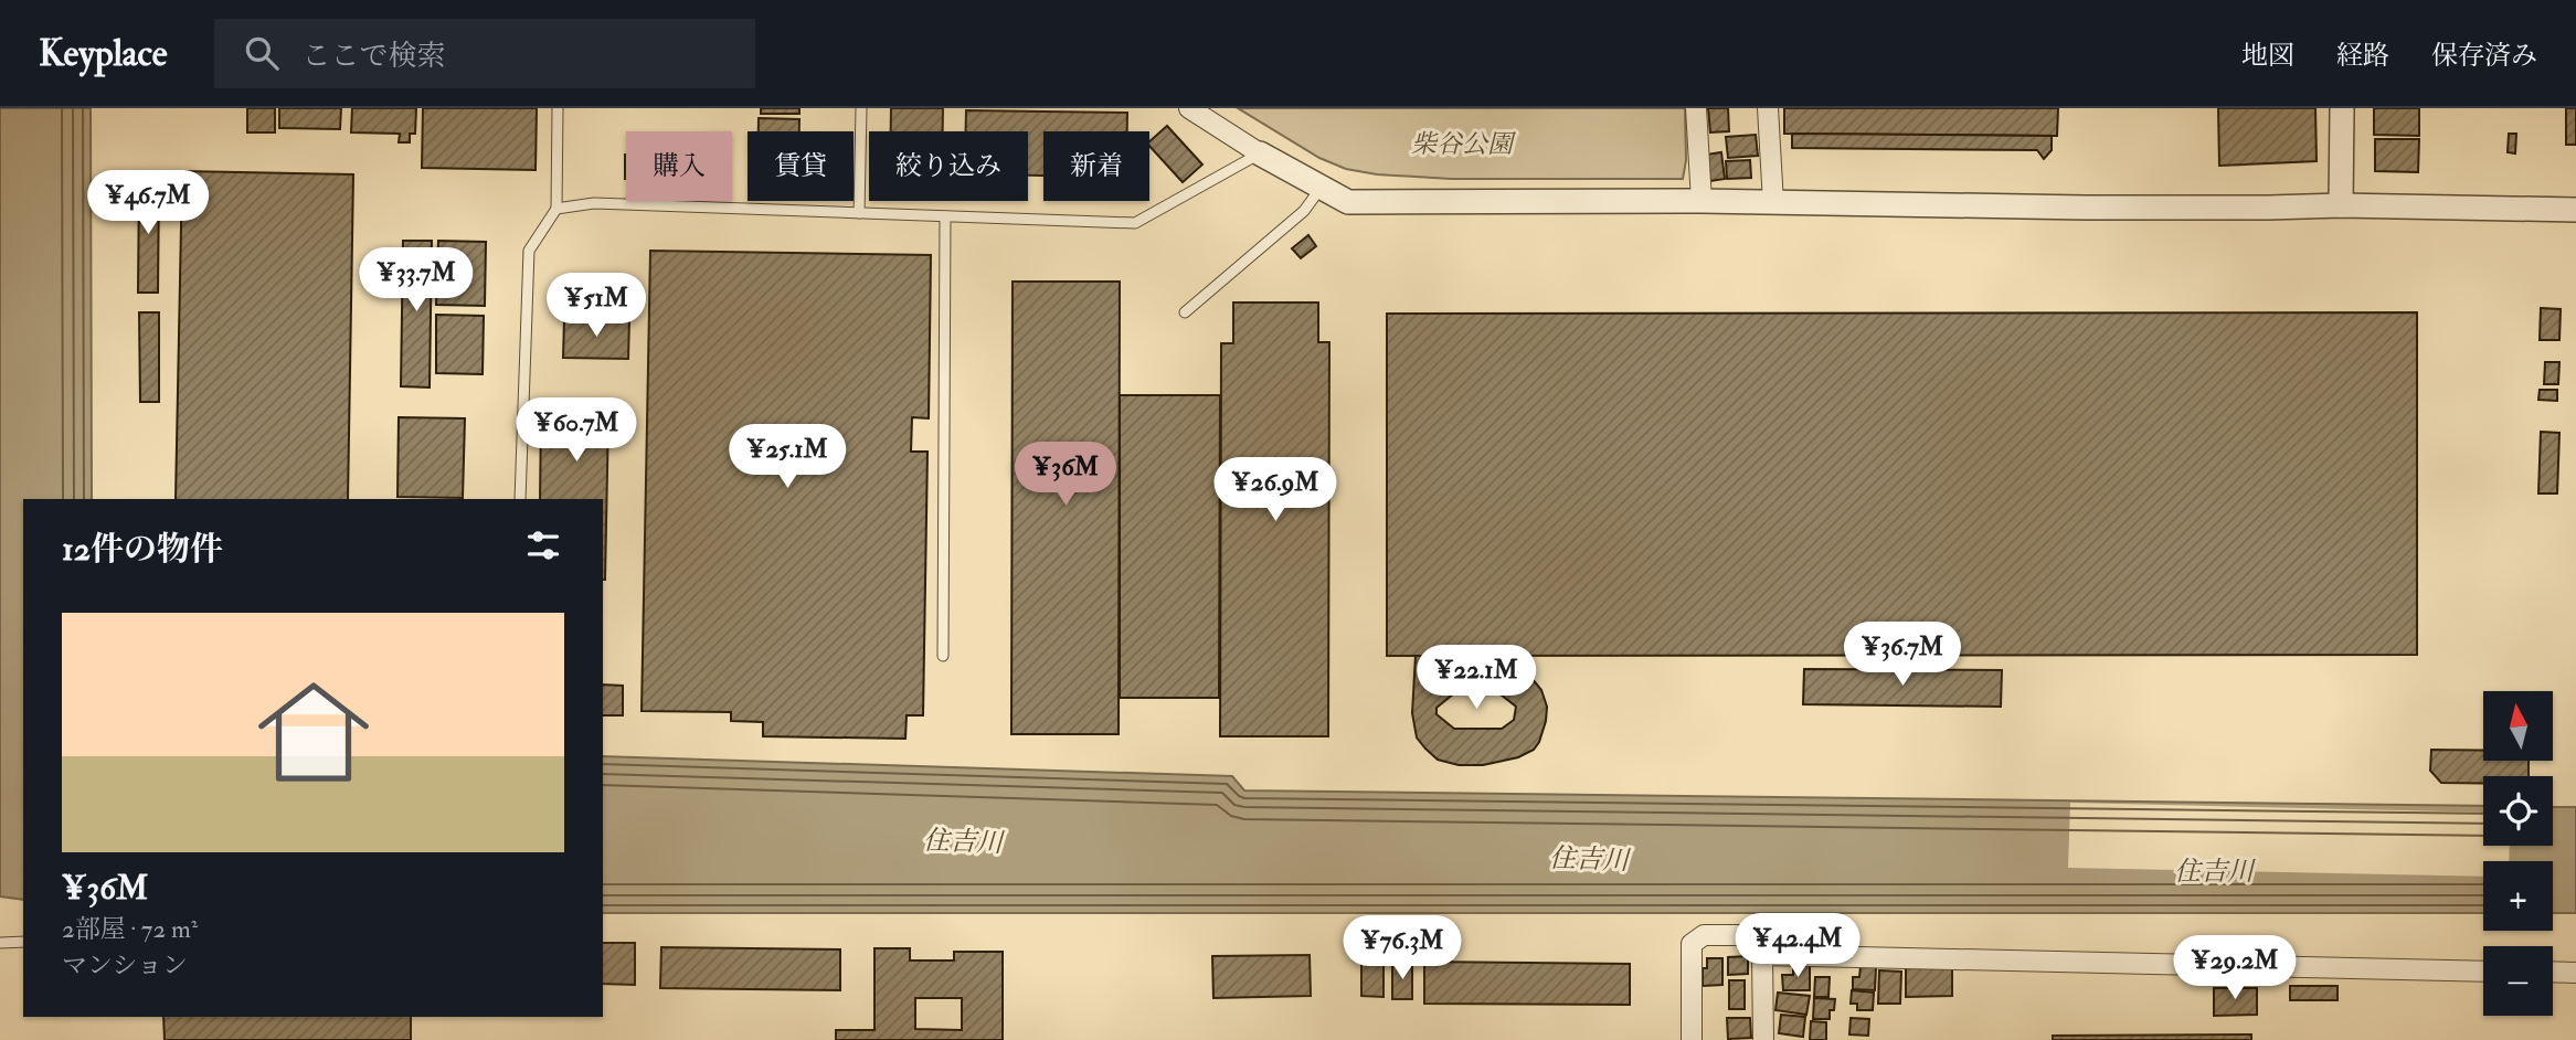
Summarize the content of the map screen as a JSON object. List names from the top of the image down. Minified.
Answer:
{"water":["住吉川"],"parks":["柴谷公園"],"north":"top","page":{"header":"Keyplace","search":"ここで検索","nav":["地図","経路","保存済み"],"chip":["購入","賃貸","絞り込み","新着"],"price":["¥46.7M","¥33.7M","¥51M","¥60.7M","¥25.1M","¥36M","¥26.9M","¥36.7M","¥22.1M","¥42.4M","¥76.3M","¥29.2M"],"heading":"12件の物件","list":[{"name":"¥36M","note":"2部屋 · 72 m² · マンション"}],"map_buttons":["+","−"]}}
